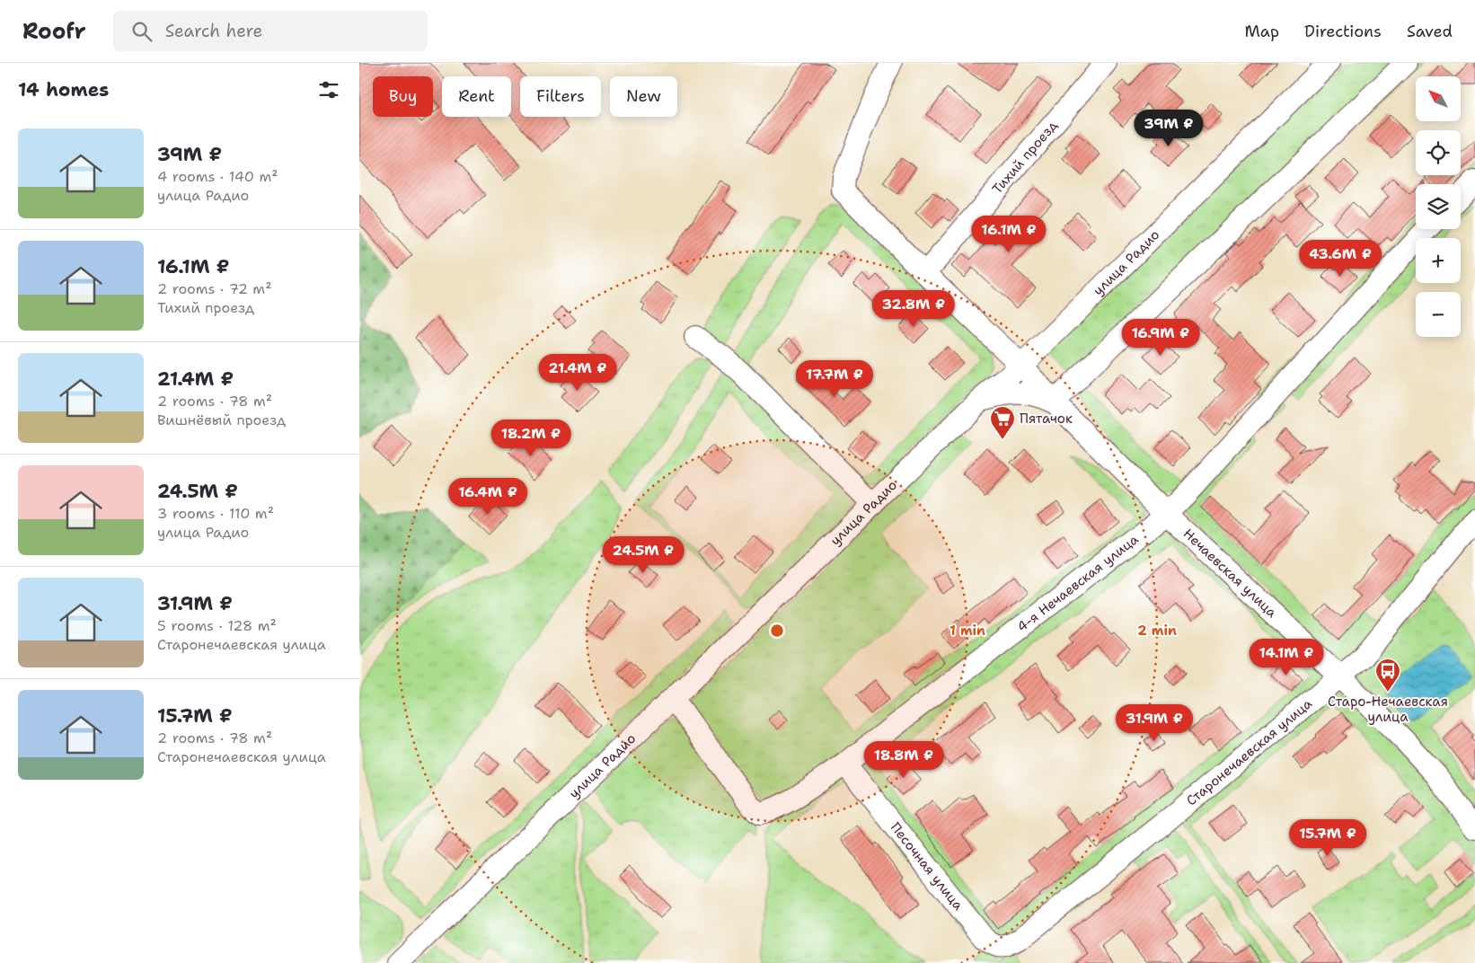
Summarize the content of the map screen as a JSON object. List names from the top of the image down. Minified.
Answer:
{"streets":{"street":["Тихий проезд","улица Радио","Нечаевская улица","4-я Нечаевская улица","Старонечаевская улица","Песочная улица"]},"crossings":[["улица Радио","Нечаевская улица"],["улица Радио","4-я Нечаевская улица"],["Нечаевская улица","4-я Нечаевская улица"],["Нечаевская улица","Старонечаевская улица"],["4-я Нечаевская улица","Песочная улица"],["Старонечаевская улица","Песочная улица"]],"places":{"supermarket":["Пятачок"],"bus stop":["Старо-Нечаевская улица"]},"north":"top left","page":{"header":"Roofr","search":"Search here","nav":["Map","Directions","Saved"],"heading":"14 homes","map_buttons":["+","−"],"chip":["Buy","Rent","Filters","New"],"price":["39M ₽","16.1M ₽","43.6M ₽","32.8M ₽","16.9M ₽","21.4M ₽","17.7M ₽","18.2M ₽","16.4M ₽","24.5M ₽","14.1M ₽","31.9M ₽","18.8M ₽","15.7M ₽"],"list":[{"name":"39M ₽","note":"4 rooms · 140 m² · улица Радио"},{"name":"16.1M ₽","note":"2 rooms · 72 m² · Тихий проезд"},{"name":"21.4M ₽","note":"2 rooms · 78 m² · Вишнёвый проезд"},{"name":"24.5M ₽","note":"3 rooms · 110 m² · улица Радио"},{"name":"31.9M ₽","note":"5 rooms · 128 m² · Старонечаевская улица"},{"name":"15.7M ₽","note":"2 rooms · 78 m² · Старонечаевская улица"}]},"rings":["1 min","2 min"]}
